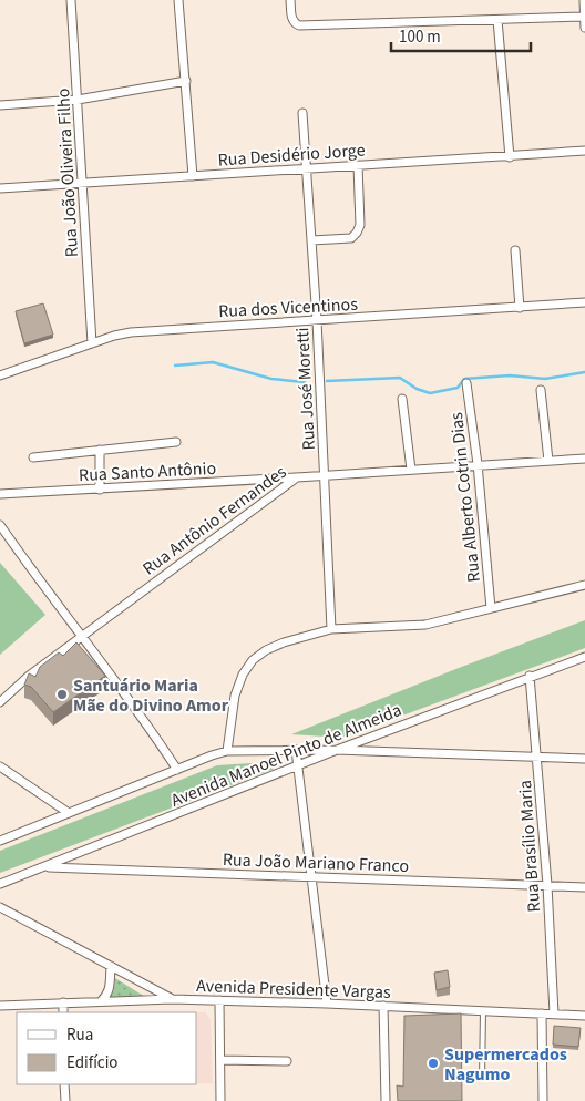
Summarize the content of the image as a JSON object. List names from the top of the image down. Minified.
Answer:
{"streets":{"street":["Rua Desidério Jorge","Rua João Oliveira Filho","Rua dos Vicentinos","Rua José Moretti","Rua Santo Antônio","Rua Alberto Cotrin Dias","Rua Antônio Fernandes","Avenida Manoel Pinto de Almeida","Rua Brasílio Maria","Rua João Mariano Franco","Avenida Presidente Vargas"]},"crossings":[["Rua Desidério Jorge","Rua João Oliveira Filho"],["Rua Desidério Jorge","Rua José Moretti"],["Rua João Oliveira Filho","Rua dos Vicentinos"],["Rua dos Vicentinos","Rua José Moretti"],["Rua José Moretti","Rua Antônio Fernandes"],["Rua Santo Antônio","Rua Antônio Fernandes"],["Rua Alberto Cotrin Dias","Rua Antônio Fernandes"],["Avenida Manoel Pinto de Almeida","Rua Brasílio Maria"],["Avenida Manoel Pinto de Almeida","Rua João Mariano Franco"],["Rua Brasílio Maria","Rua João Mariano Franco"],["Rua Brasílio Maria","Avenida Presidente Vargas"]],"places":["Santuário Maria Mãe do Divino Amor","Supermercados Nagumo"],"legend":["Rua","Edifício"],"scale_bar":"100 m"}
